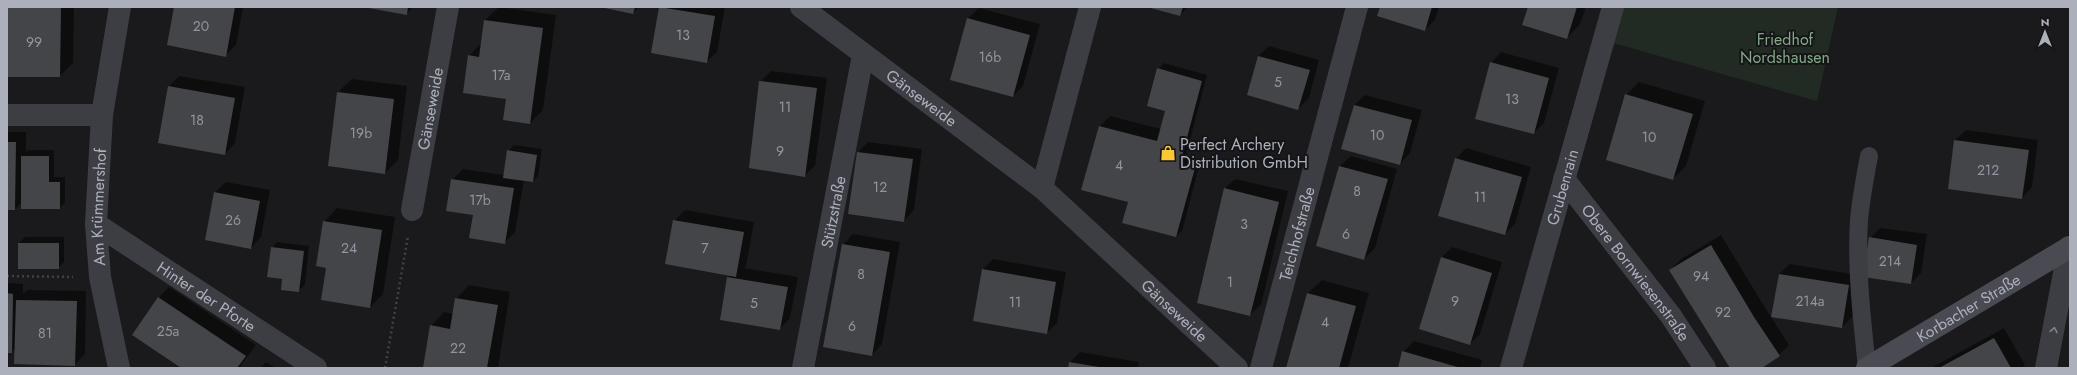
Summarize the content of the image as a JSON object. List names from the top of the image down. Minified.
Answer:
{"streets":{"street":["Gänseweide","Grubenrain","Am Krümmershof","Stützstraße","Teichhofstraße","Obere Bornwiesenstraße","Hinter der Pforte","Korbacher Straße"]},"crossings":[["Gänseweide","Stützstraße"],["Grubenrain","Obere Bornwiesenstraße"],["Am Krümmershof","Hinter der Pforte"]],"parks":["Friedhof Nordshausen"],"places":{"shop":["Perfect Archery Distribution GmbH"]},"house_numbers":["20","13","99","16b","17a","5","13","11","18","19b","10","10","9","4","212","12","8","11","17b","26","3","6","24","7","214","8","94","1","9","214a","11","5","92","4","6","25a","81","22"],"north":"top"}
